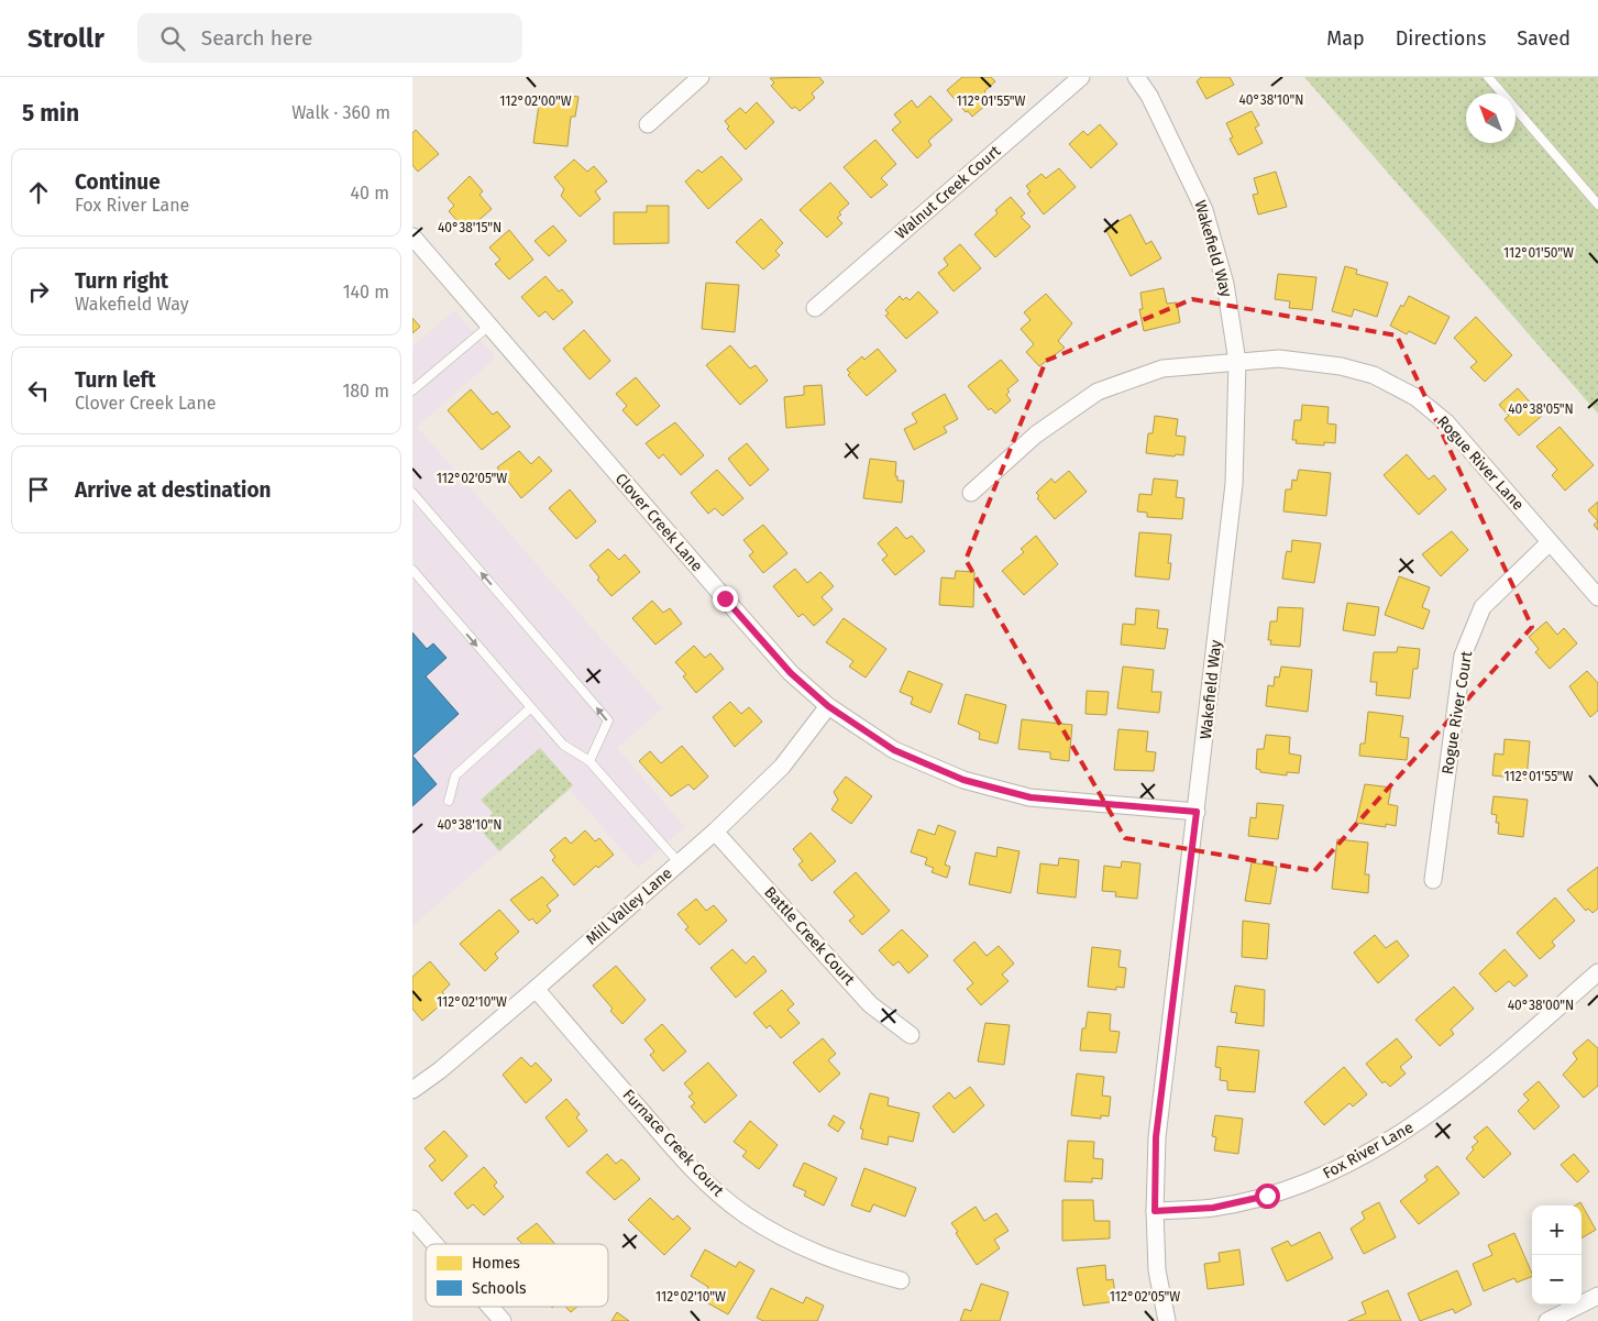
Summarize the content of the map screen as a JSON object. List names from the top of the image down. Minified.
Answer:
{"streets":{"street":["Walnut Creek Court","Wakefield Way","Rogue River Lane","Clover Creek Lane","Rogue River Court","Mill Valley Lane","Battle Creek Court","Furnace Creek Court","Fox River Lane"]},"crossings":[["Wakefield Way","Rogue River Lane"],["Wakefield Way","Clover Creek Lane"],["Wakefield Way","Fox River Lane"],["Rogue River Lane","Rogue River Court"],["Clover Creek Lane","Mill Valley Lane"],["Mill Valley Lane","Battle Creek Court"],["Mill Valley Lane","Furnace Creek Court"]],"legend":["Homes","Schools"],"north":"top left","page":{"header":"Strollr","search":"Search here","nav":["Map","Directions","Saved"],"heading":["5 min","Walk · 360 m"],"list":[["Continue","Fox River Lane","40 m"],["Turn right","Wakefield Way","140 m"],["Turn left","Clover Creek Lane","180 m"],"Arrive at destination"],"map_buttons":["+","−"]},"coordinates":["40°38'10\"N","112°02'00\"W","112°01'55\"W","40°38'15\"N","112°01'50\"W","40°38'05\"N","112°02'05\"W","112°02'10\"W","40°38'00\"N"]}
